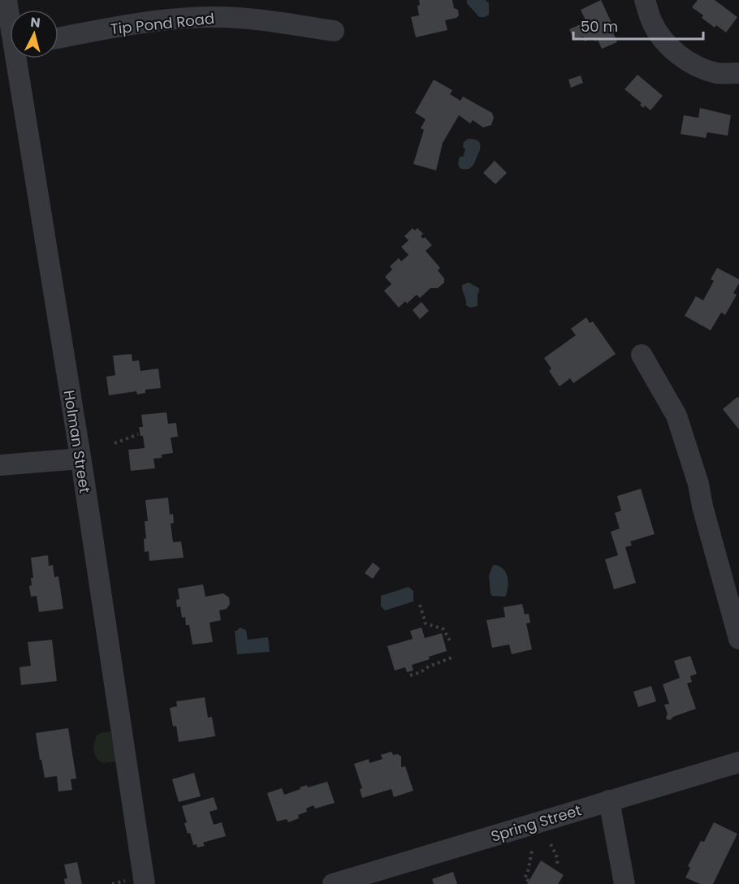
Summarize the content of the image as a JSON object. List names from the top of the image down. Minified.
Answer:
{"streets":{"street":["Tip Pond Road","Holman Street","Spring Street"]},"scale_bar":"50 m","north":"top"}
